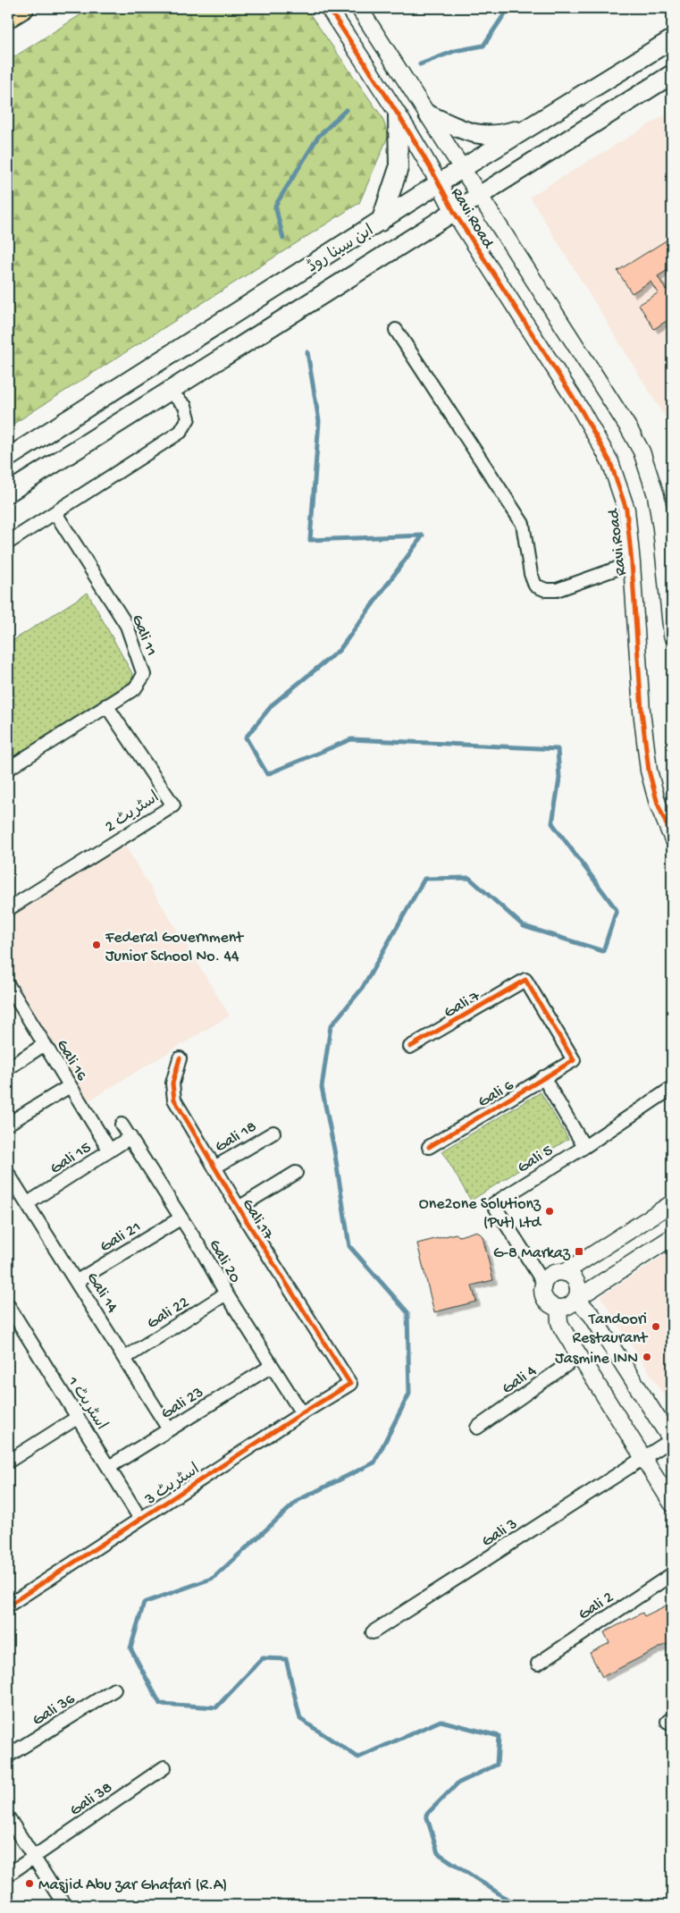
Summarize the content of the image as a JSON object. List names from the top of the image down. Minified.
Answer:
{"streets":{"main road":["ابن سینا روڈ"],"street":["Ravi Road","Gali 11","اسٹریٹ 2","Gali 7","Gali 16","Gali 6","Gali 18","Gali 15","Gali 5","Gali 17","Gali 21","Gali 20","Gali 14","Gali 22","Gali 4","Gali 23","اسٹریٹ 1","اسٹریٹ 3","Gali 3","Gali 2","Gali 36","Gali 38"]},"crossings":[["Ravi Road","ابن سینا روڈ"],["Gali 11","اسٹریٹ 2"],["Gali 7","Gali 6"],["Gali 16","Gali 15"],["Gali 18","Gali 17"],["Gali 15","Gali 20"],["Gali 15","Gali 14"],["Gali 17","اسٹریٹ 3"],["Gali 21","Gali 20"],["Gali 21","Gali 14"],["Gali 20","Gali 22"],["Gali 20","Gali 23"],["Gali 20","اسٹریٹ 3"],["Gali 14","Gali 22"],["Gali 14","Gali 23"],["Gali 23","اسٹریٹ 1"],["اسٹریٹ 1","اسٹریٹ 3"]],"places":{"other":["Federal Government Junior School No. 44","One2one Solutionz (Pvt) Ltd","Tandoori Restaurant","Jasmine INN","Masjid Abu zar Ghafari (R.A)"],"transit":["G-8 Markaz"]}}
